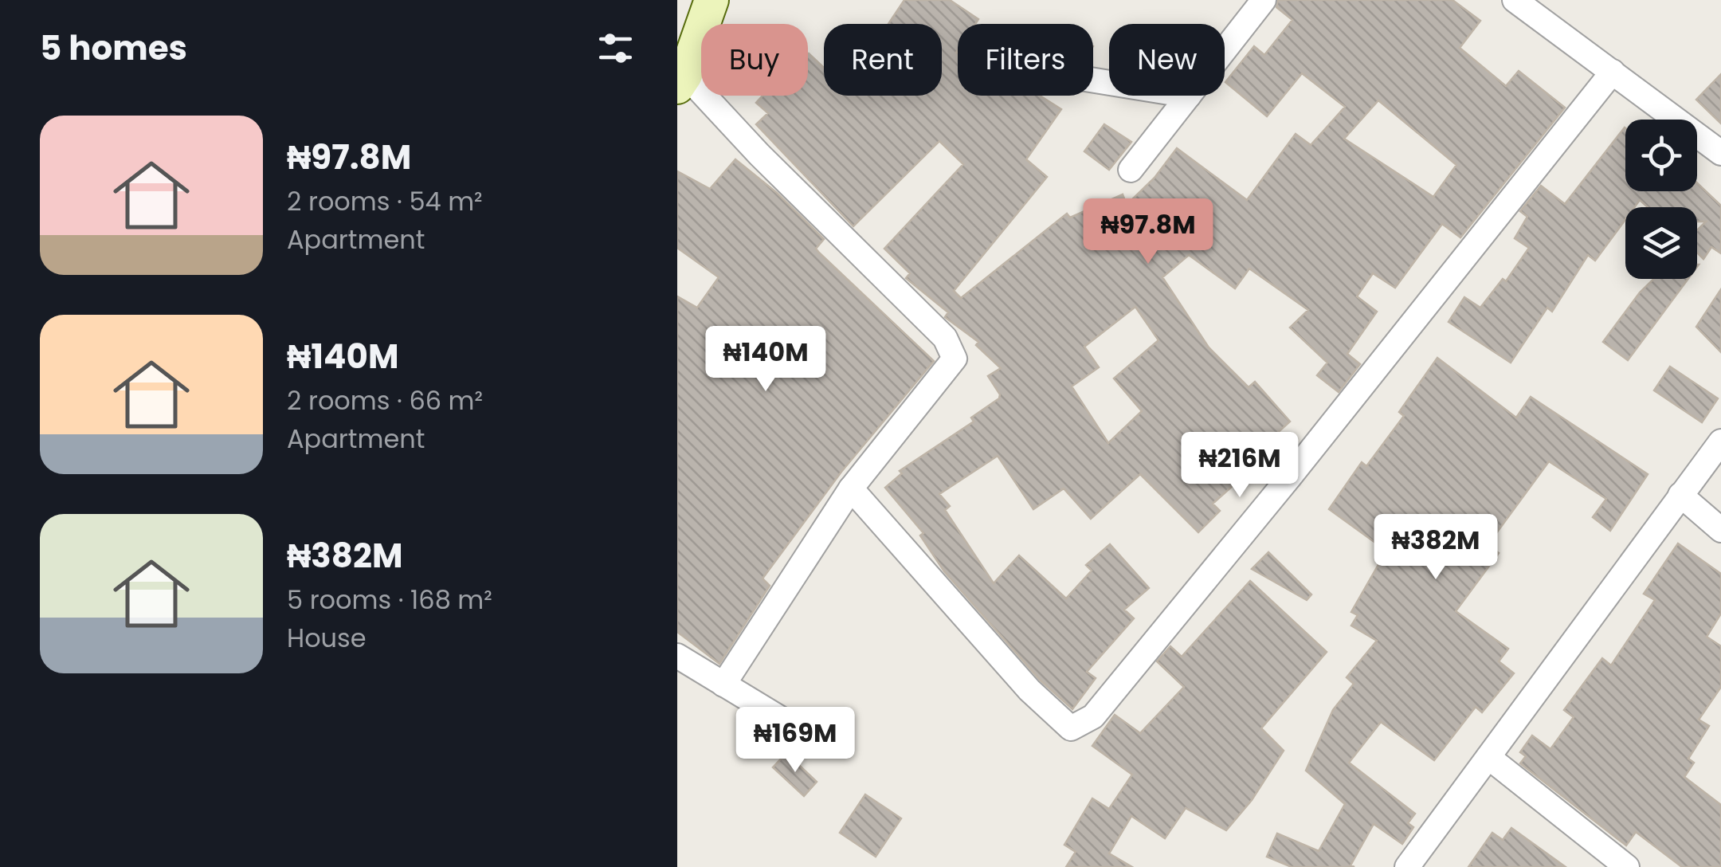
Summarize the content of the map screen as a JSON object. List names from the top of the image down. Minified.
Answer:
{"page":{"heading":"5 homes","chip":["Buy","Rent","Filters","New"],"list":[{"name":"₦97.8M","note":"2 rooms · 54 m² · Apartment"},{"name":"₦140M","note":"2 rooms · 66 m² · Apartment"},{"name":"₦382M","note":"5 rooms · 168 m² · House"}],"price":["₦97.8M","₦140M","₦216M","₦382M","₦169M"]}}
